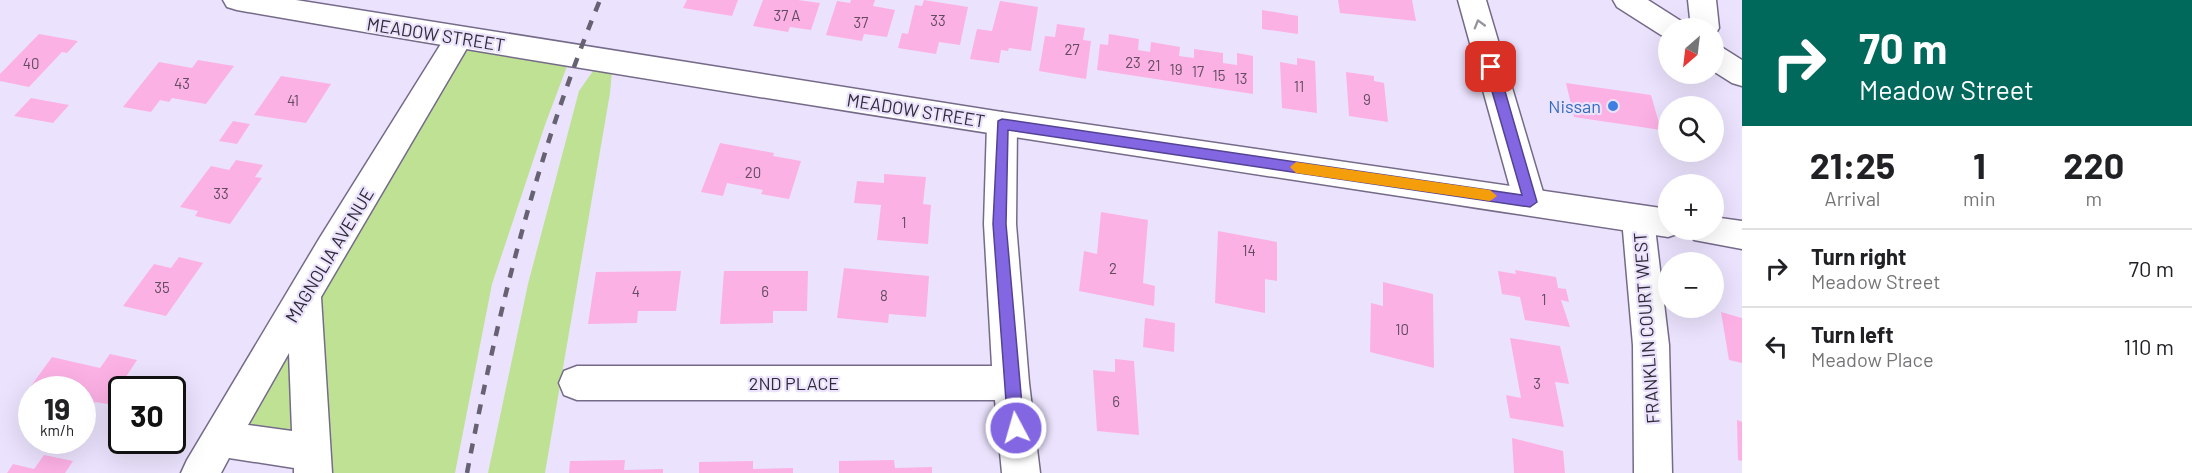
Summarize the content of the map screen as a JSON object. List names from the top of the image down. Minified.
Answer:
{"streets":{"street":["MEADOW STREET","MAGNOLIA AVENUE","FRANKLIN COURT WEST","2ND PLACE"]},"crossings":[["MEADOW STREET","MAGNOLIA AVENUE"],["MEADOW STREET","FRANKLIN COURT WEST"]],"places":["Nissan"],"house_numbers":["37 A","33","37","27","23","40","21","19","17","15","13","43","11","9","41","20","33","1","14","2","35","4","6","8","1","10","3","6"],"north":"bottom left","page":{"turn":["70 m","Meadow Street"],"map_buttons":["+","−"],"eta":["21:25","Arrival","1","min","220","m"],"list":[{"name":"Turn right","note":"Meadow Street","value":"70 m"},{"name":"Turn left","note":"Meadow Place","value":"110 m"}],"speed":"19 km/h","limit":"30"}}
